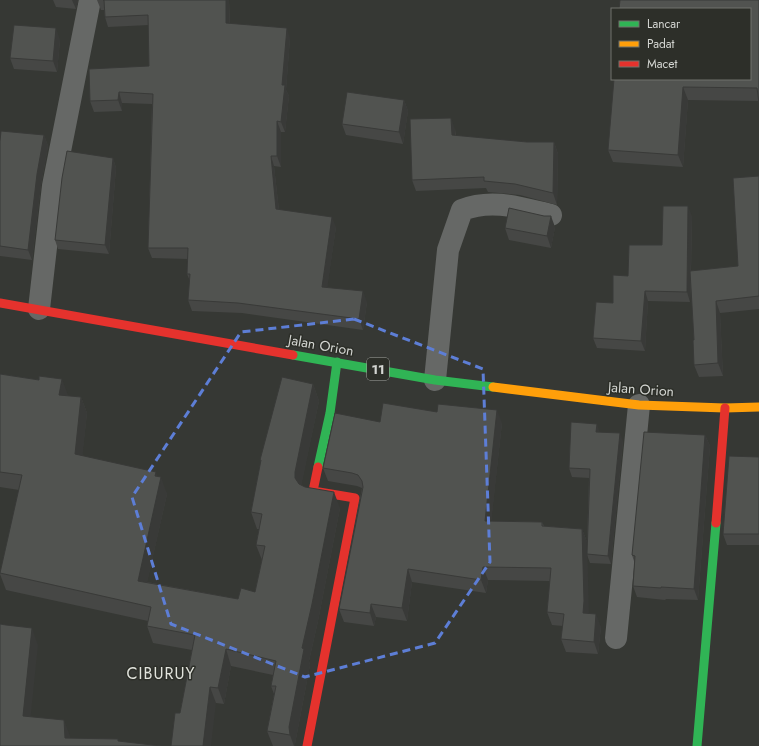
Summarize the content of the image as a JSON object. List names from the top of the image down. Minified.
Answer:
{"streets":{"main road":["Jalan Orion","11"]},"districts":["CIBURUY"],"legend":["Lancar","Padat","Macet"]}
